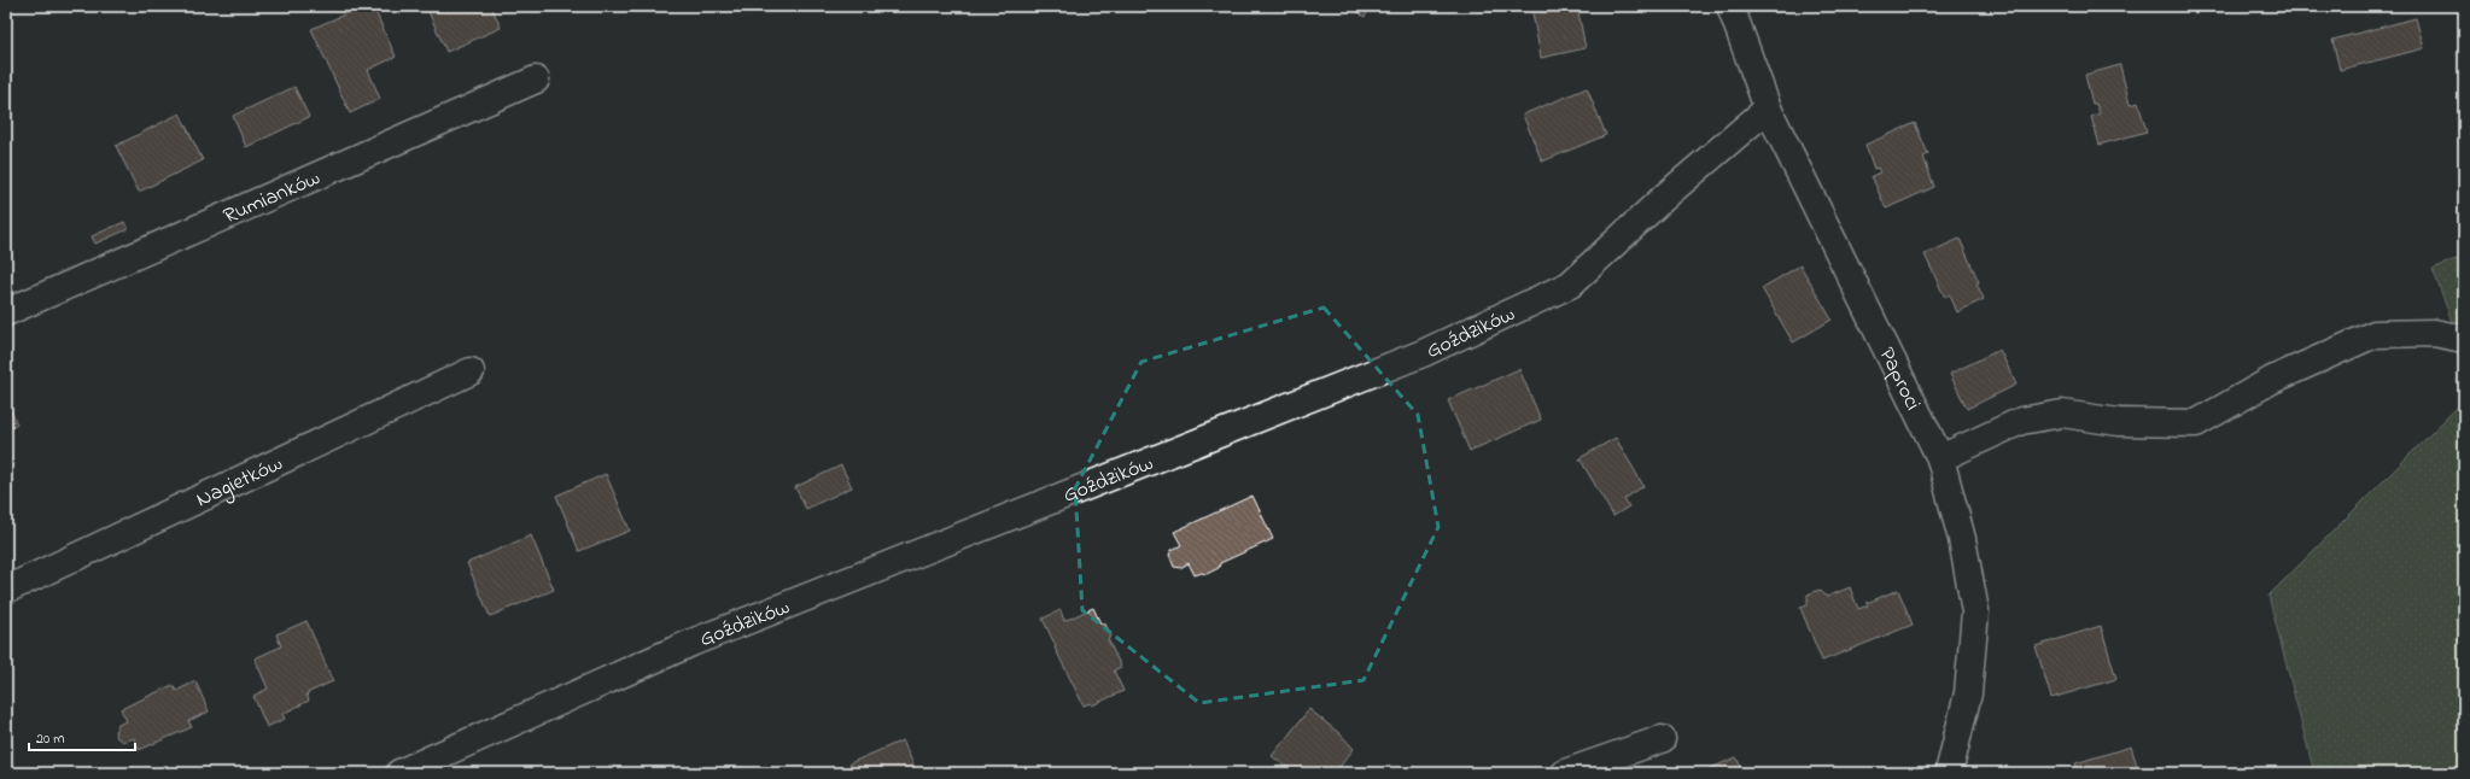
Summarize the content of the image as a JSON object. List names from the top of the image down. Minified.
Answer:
{"streets":{"street":["Rumianków","Goździków","Paproci","Nagietków"]},"crossings":[["Goździków","Paproci"]],"scale_bar":"20 m"}
